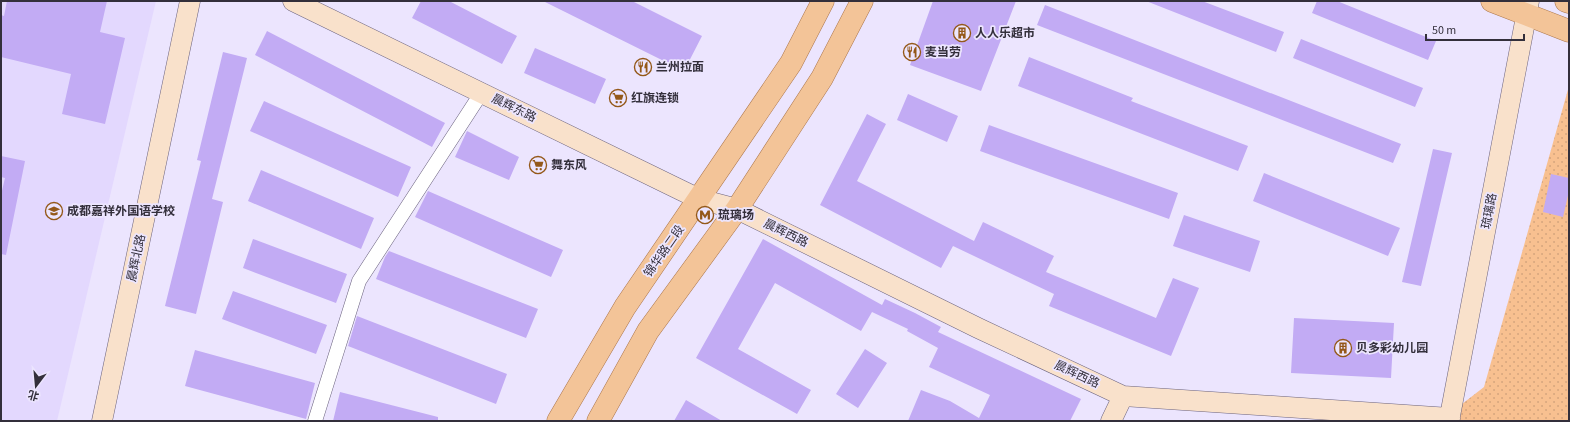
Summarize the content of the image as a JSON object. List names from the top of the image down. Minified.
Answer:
{"streets":{"main road":["锦华路二段"],"street":["晨辉东路","琉璃路","晨辉西路","晨辉北路"]},"crossings":[["晨辉东路","晨辉西路"],["晨辉东路","锦华路二段"],["琉璃路","晨辉西路"]],"places":{"building":["人人乐超市","贝多彩幼儿园"],"restaurant":["麦当劳","兰州拉面"],"supermarket":["红旗连锁","舞东风"],"school or university":["成都嘉祥外国语学校"],"metro station":["琉璃场"]},"scale_bar":"50 m","north":"bottom"}
